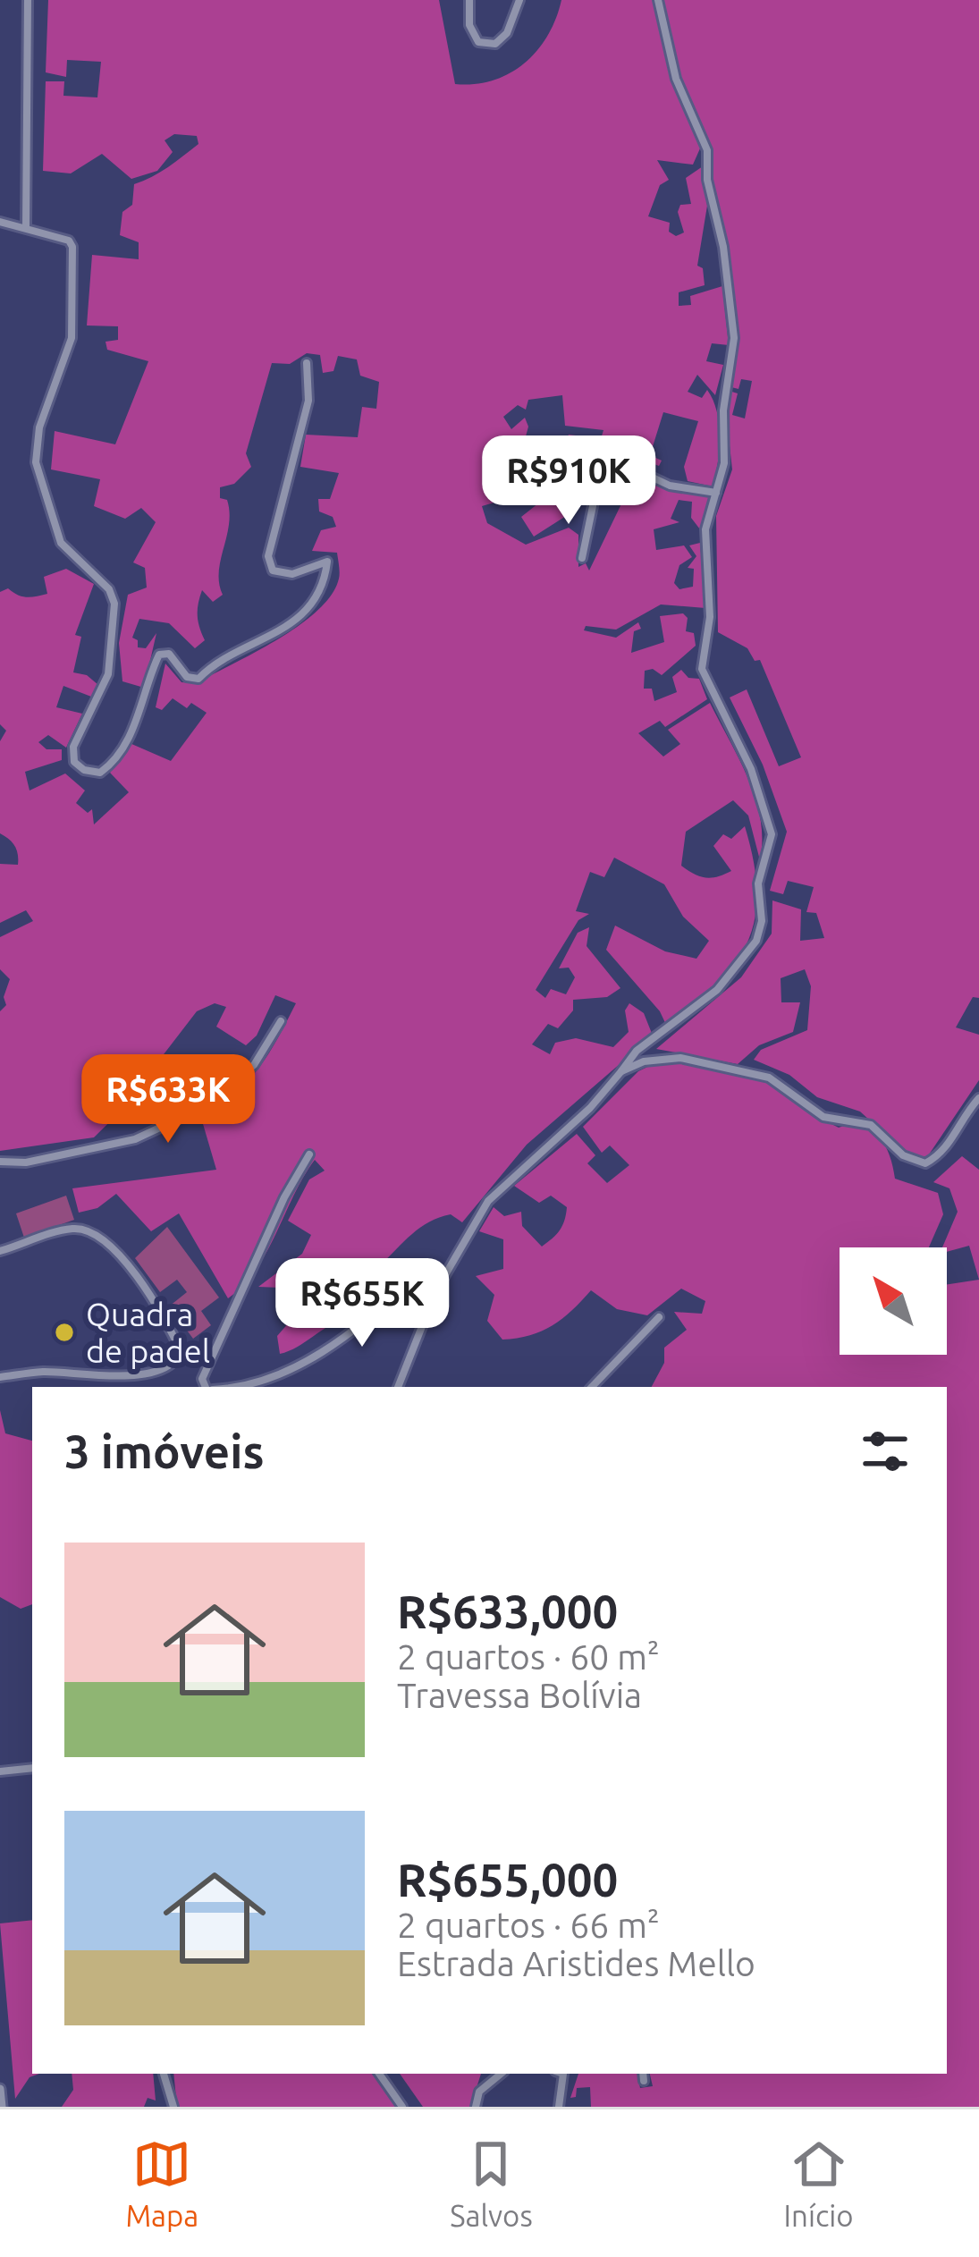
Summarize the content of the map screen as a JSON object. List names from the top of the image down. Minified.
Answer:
{"places":["Quadra de padel"],"north":"top left","page":{"price":["R$910K","R$633K","R$655K"],"heading":"3 imóveis","list":[{"name":"R$633,000","note":"2 quartos · 60 m² · Travessa Bolívia"},{"name":"R$655,000","note":"2 quartos · 66 m² · Estrada Aristides Mello"}],"tabs":["Mapa","Salvos","Início"]}}
